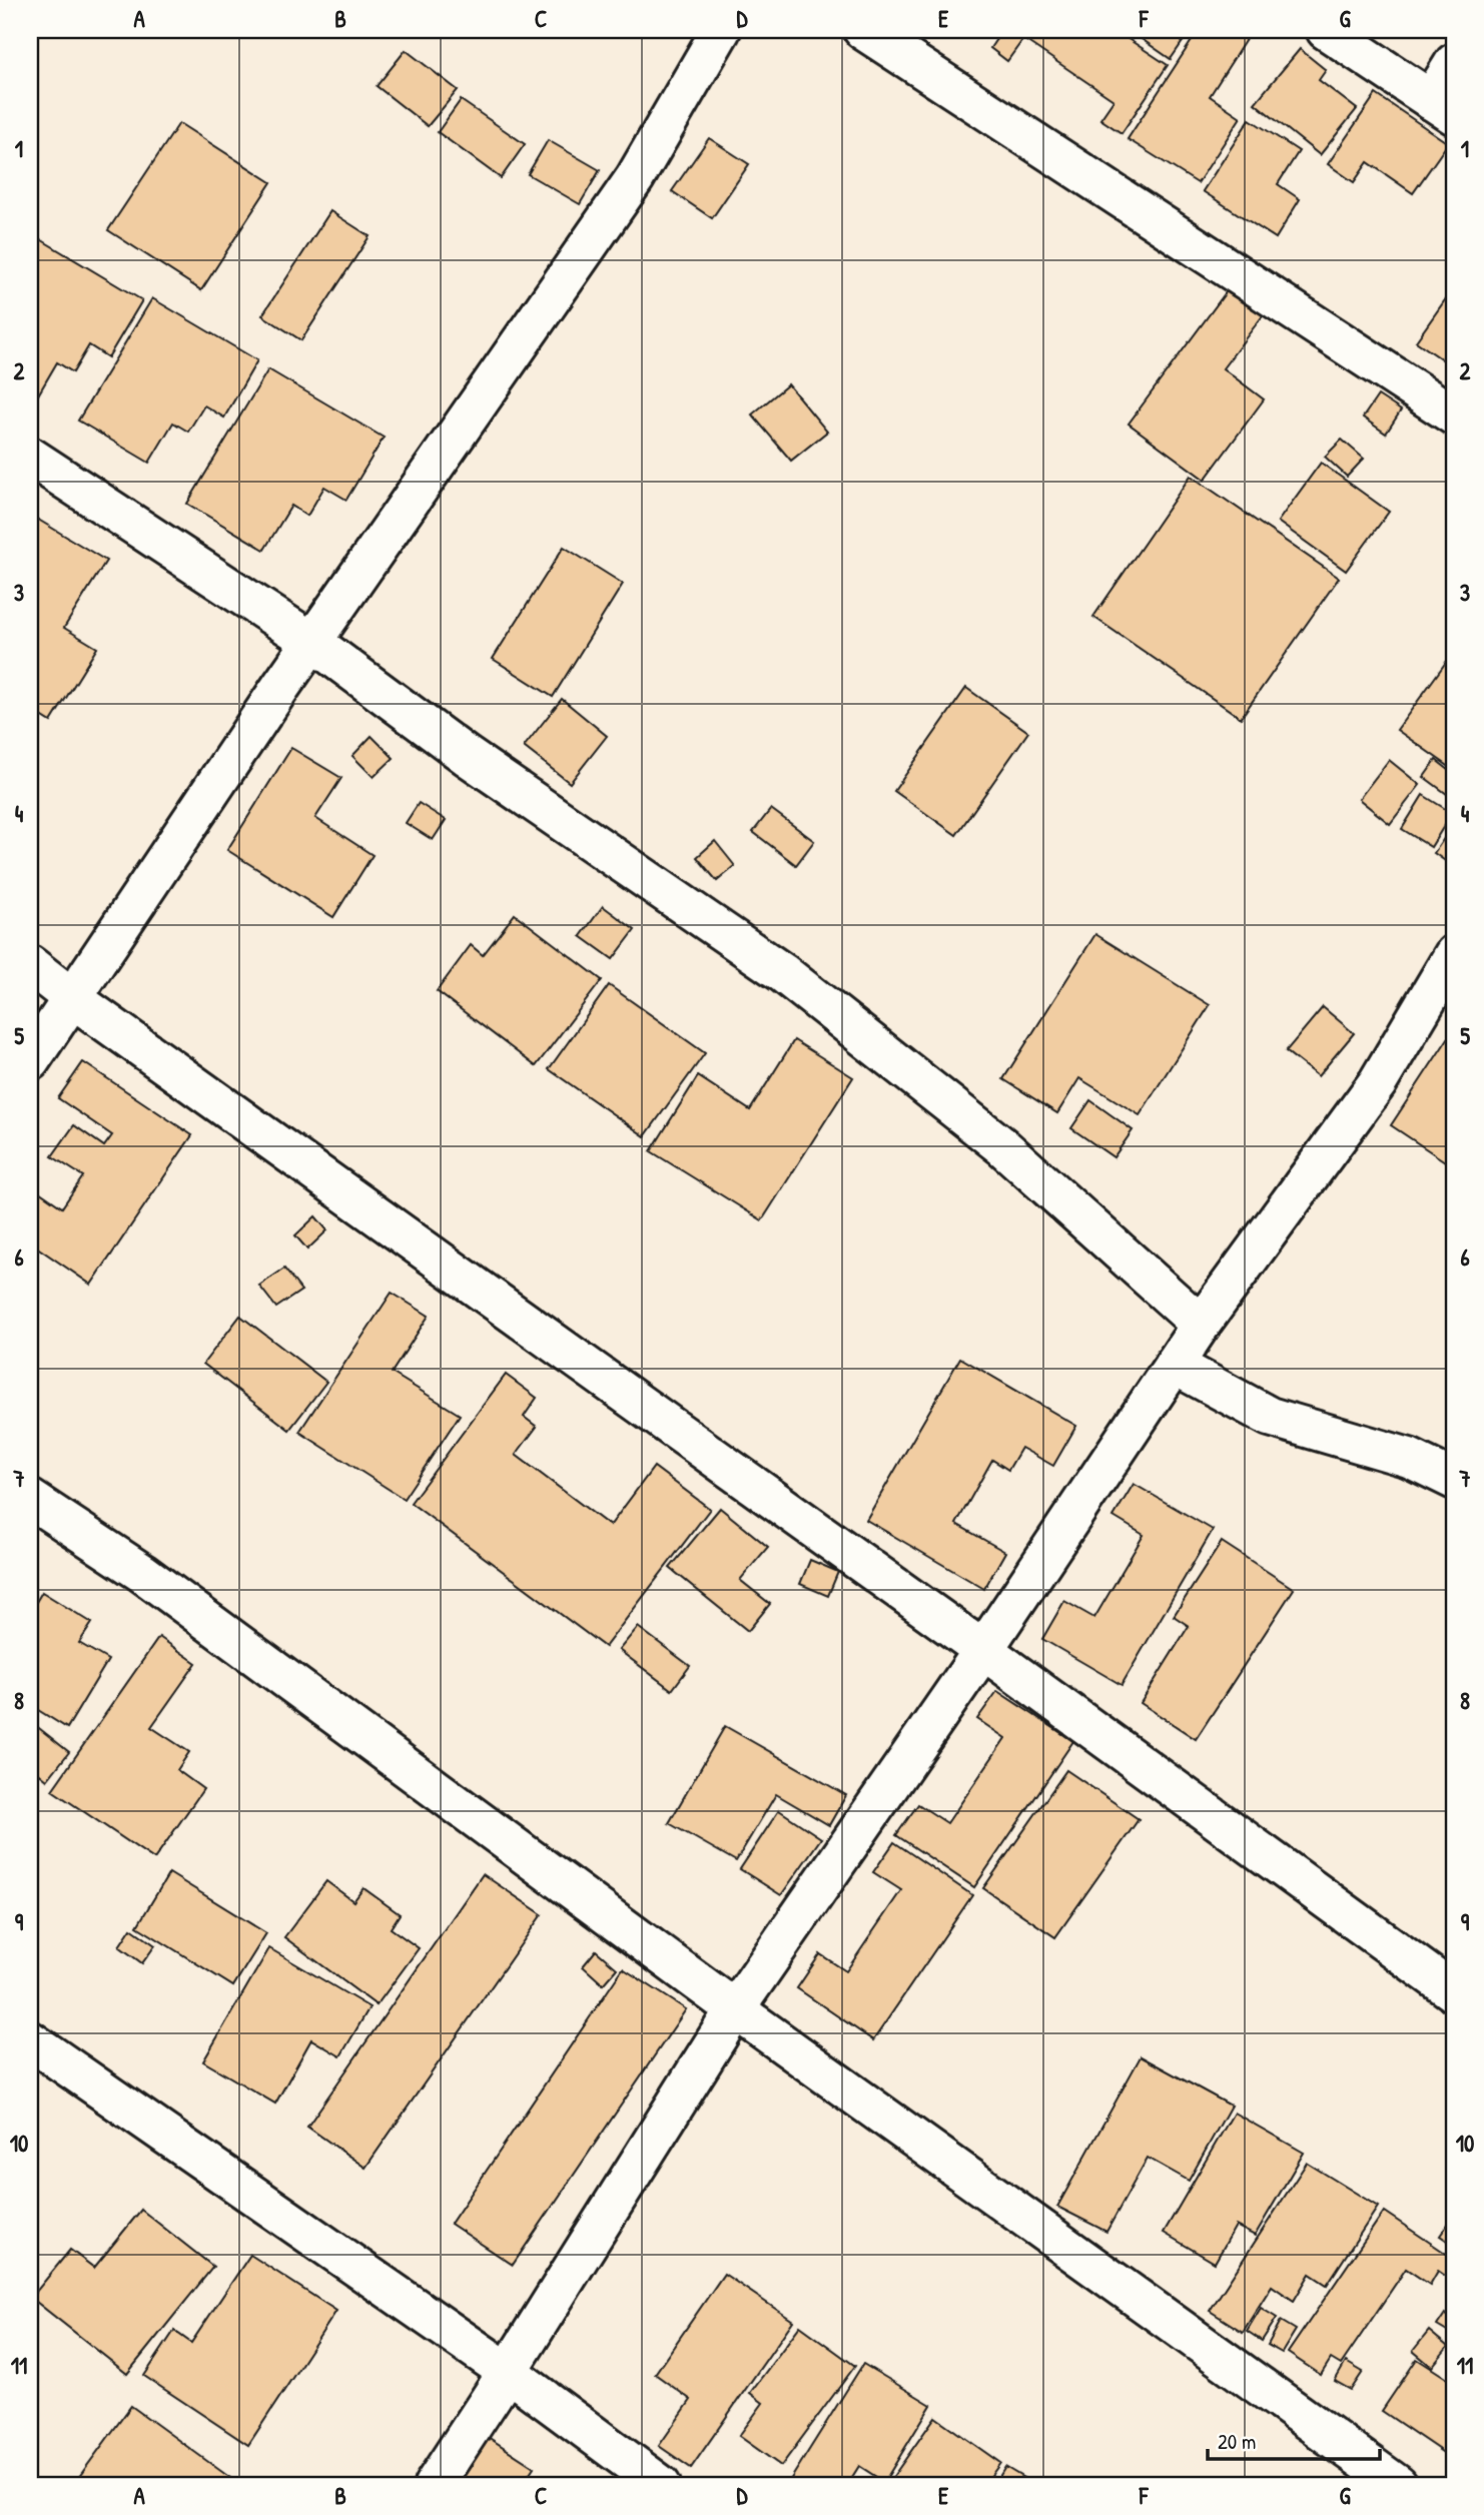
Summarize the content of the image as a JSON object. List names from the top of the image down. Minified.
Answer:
{"scale_bar":"20 m","grid":{"columns":["A","B","C","D","E","F","G"],"rows":["1","2","3","4","5","6","7","8","9","10","11"]}}
